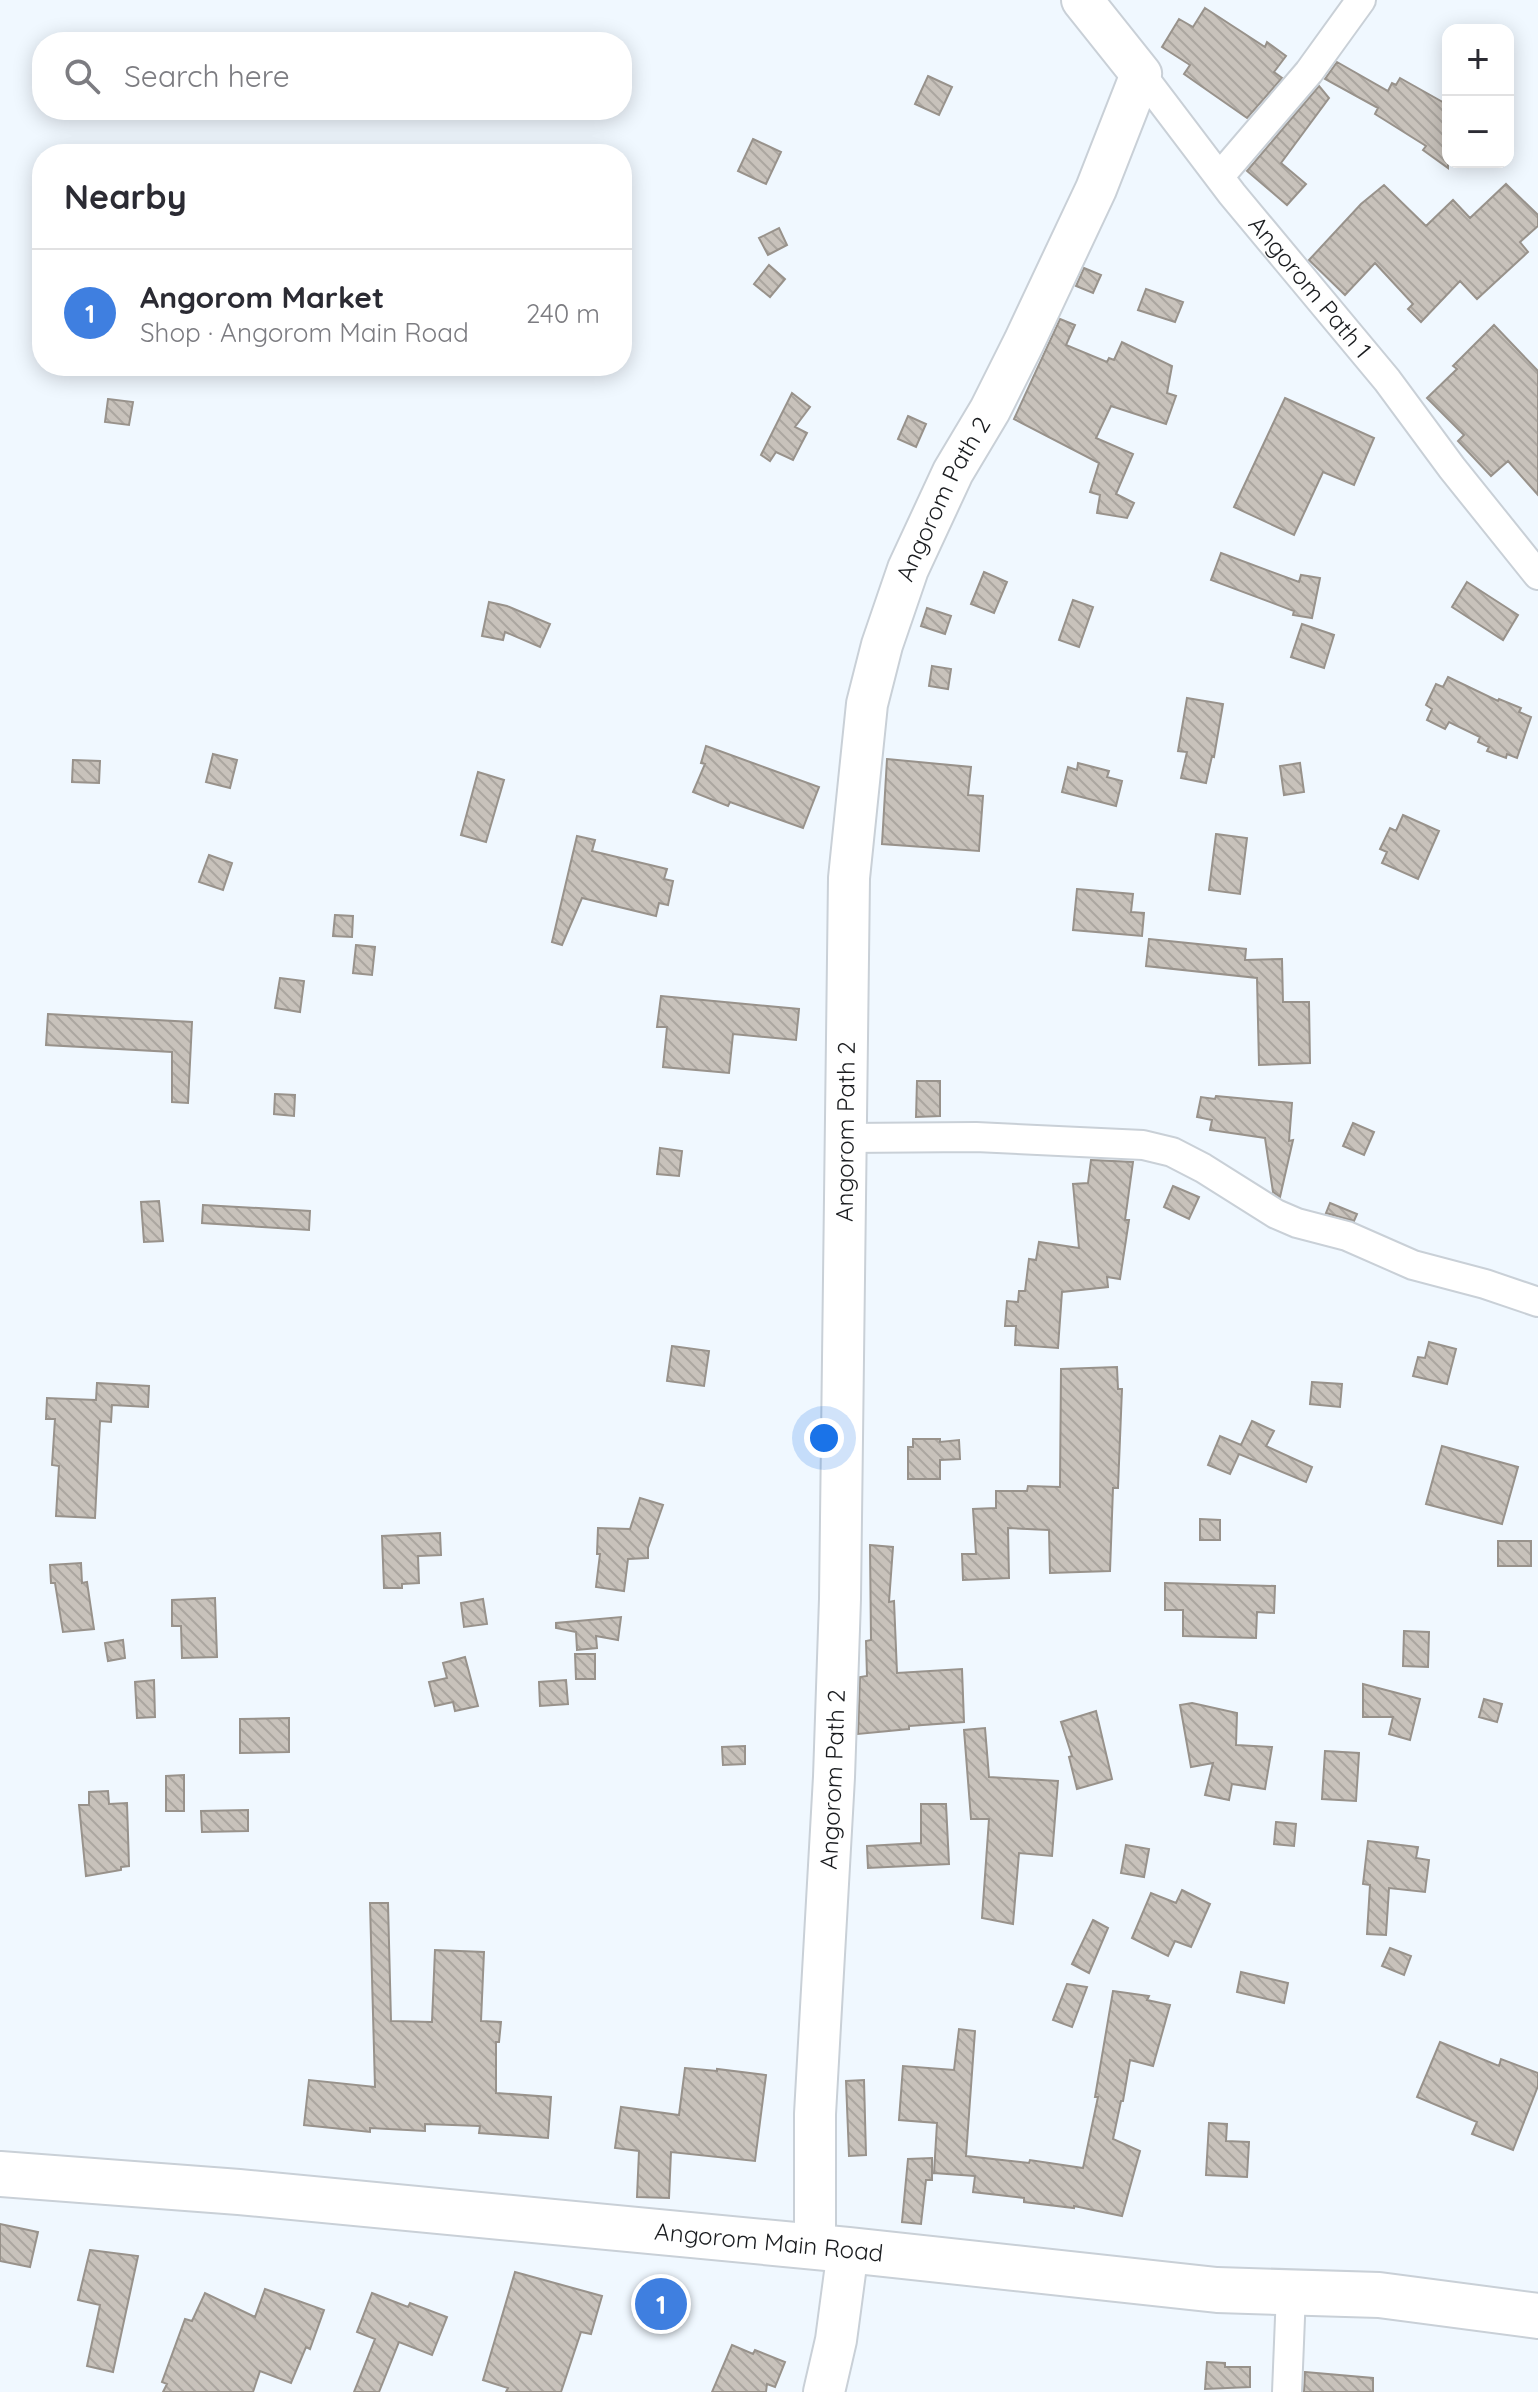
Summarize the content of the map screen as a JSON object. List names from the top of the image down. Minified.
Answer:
{"streets":{"highway":["Angorom Main Road"],"street":["Angorom Path 1","Angorom Path 2"]},"crossings":[["Angorom Path 1","Angorom Path 2"],["Angorom Path 2","Angorom Main Road"]],"page":{"map_buttons":["+","−"],"search":"Search here","heading":"Nearby","list":[{"mark":"1","name":"Angorom Market","note":"Shop · Angorom Main Road","value":"240 m"}],"pins":"1"}}
